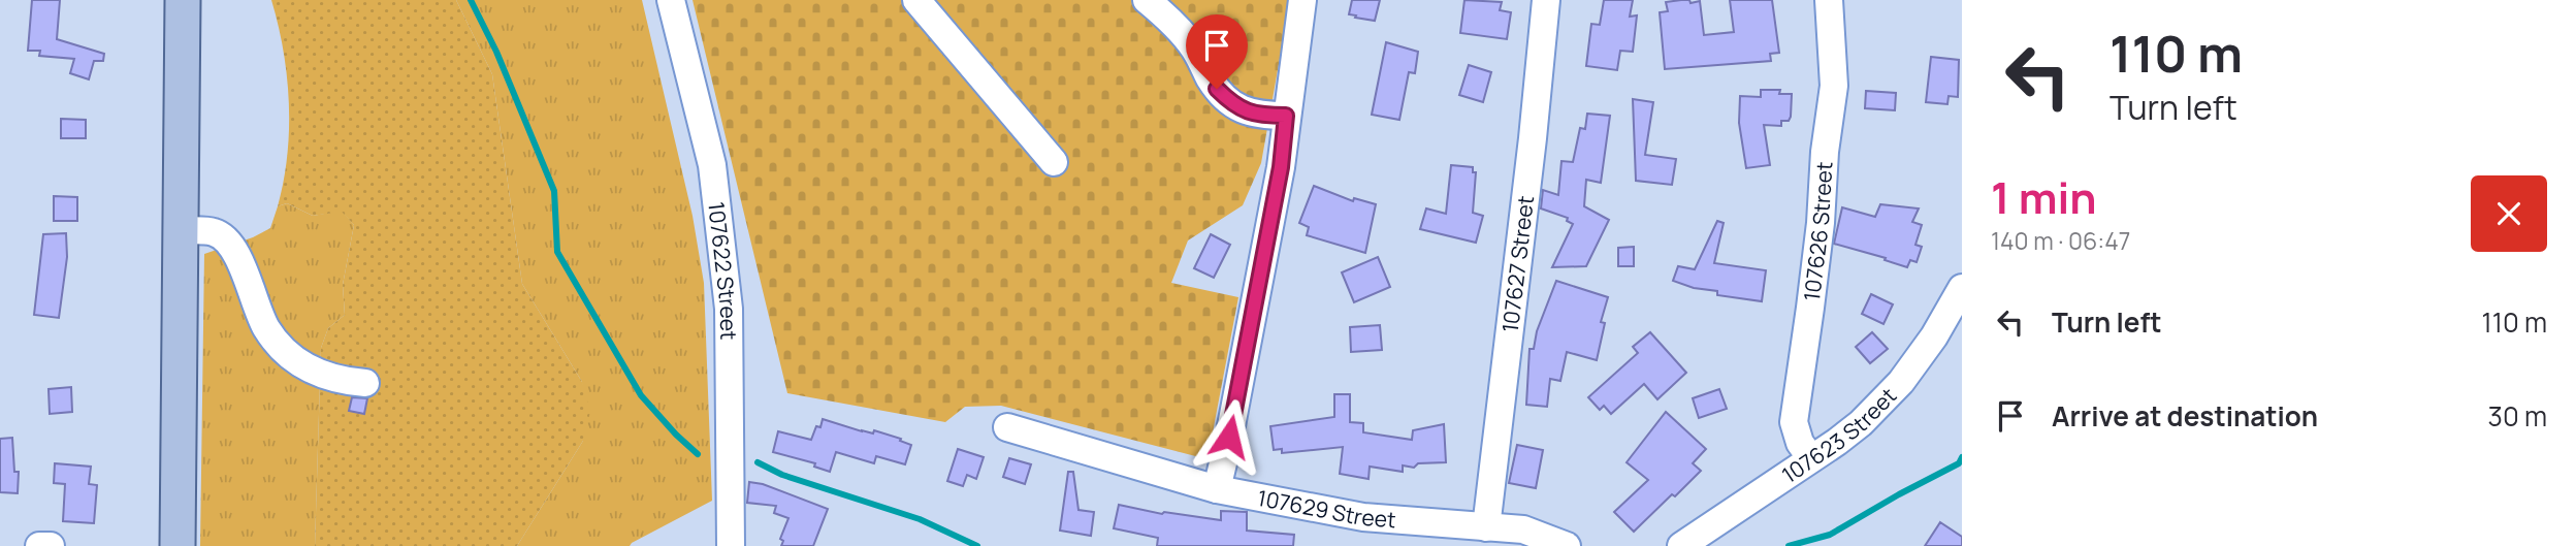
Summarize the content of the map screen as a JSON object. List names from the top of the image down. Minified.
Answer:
{"streets":{"street":["107626 Street","107627 Street","107622 Street","107623 Street","107629 Street"]},"crossings":[["107626 Street","107623 Street"],["107627 Street","107629 Street"]],"page":{"turn":["110 m","Turn left"],"heading":["1 min","140 m · 06:47"],"list":[{"name":"Turn left","value":"110 m"},{"name":"Arrive at destination","value":"30 m"}]}}
